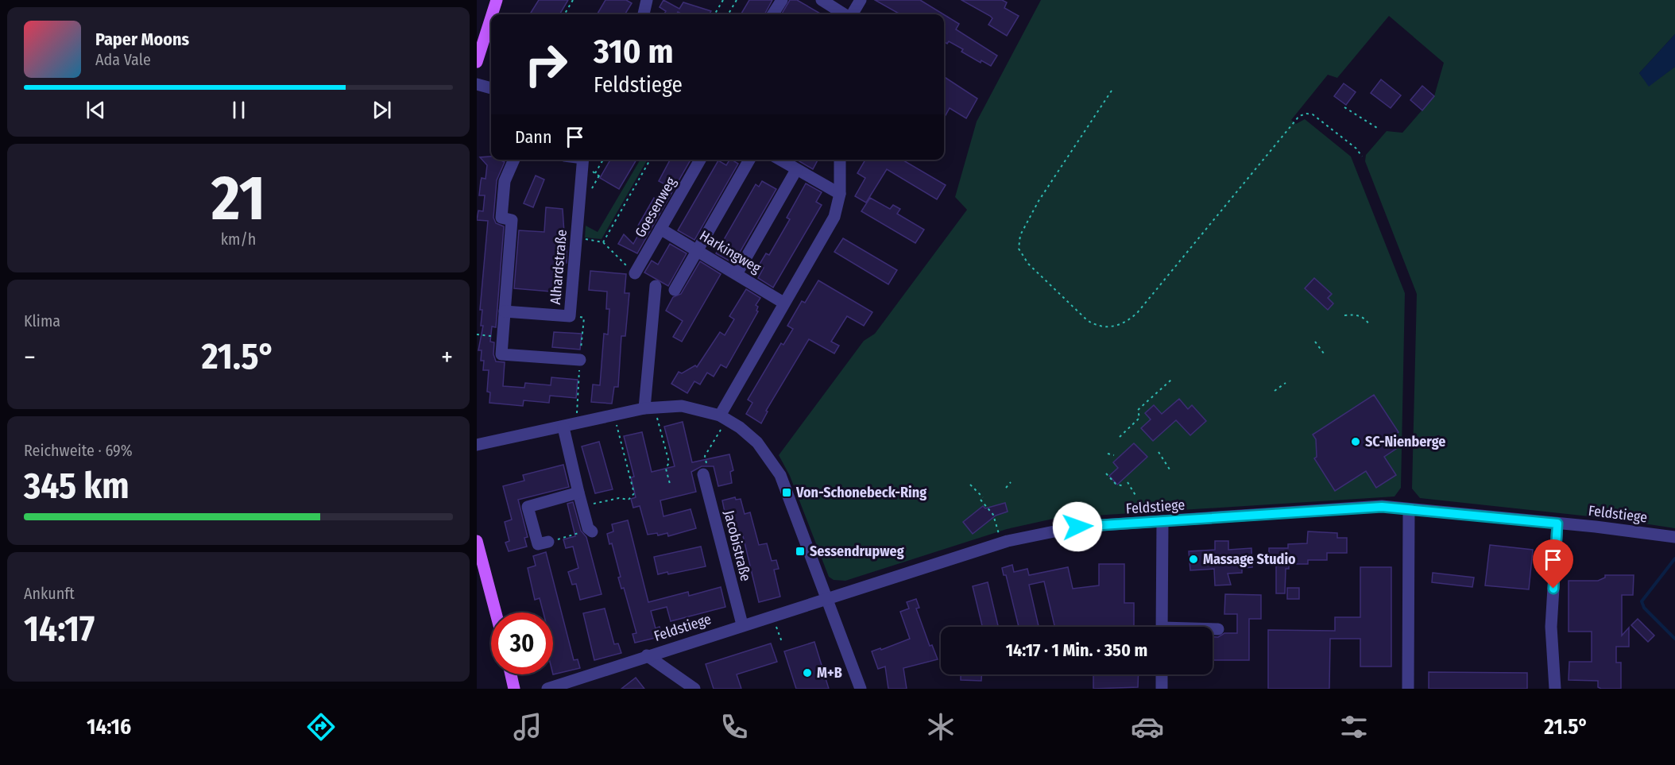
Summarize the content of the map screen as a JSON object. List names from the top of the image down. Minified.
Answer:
{"streets":{"street":["Goesenweg","Harkingweg","Alhardstraße","Feldstiege","Jacobistraße"]},"crossings":[["Goesenweg","Harkingweg"],["Feldstiege","Jacobistraße"]],"places":{"other":["SC-Nienberge","Massage Studio","M+B"],"transit":["Von-Schonebeck-Ring","Sessendrupweg"]},"page":{"turn":["310 m","Feldstiege"],"song":["Paper Moons","Ada Vale"],"then":"Dann","tile":[["21","km/h"],"Klima",["Reichweite · 69%","345 km"],["Ankunft","14:17"]],"heat":["−","21.5°","+"],"limit":"30","trip":"14:17 · 1 Min. · 350 m","tabs":["14:16","21.5°"]}}
